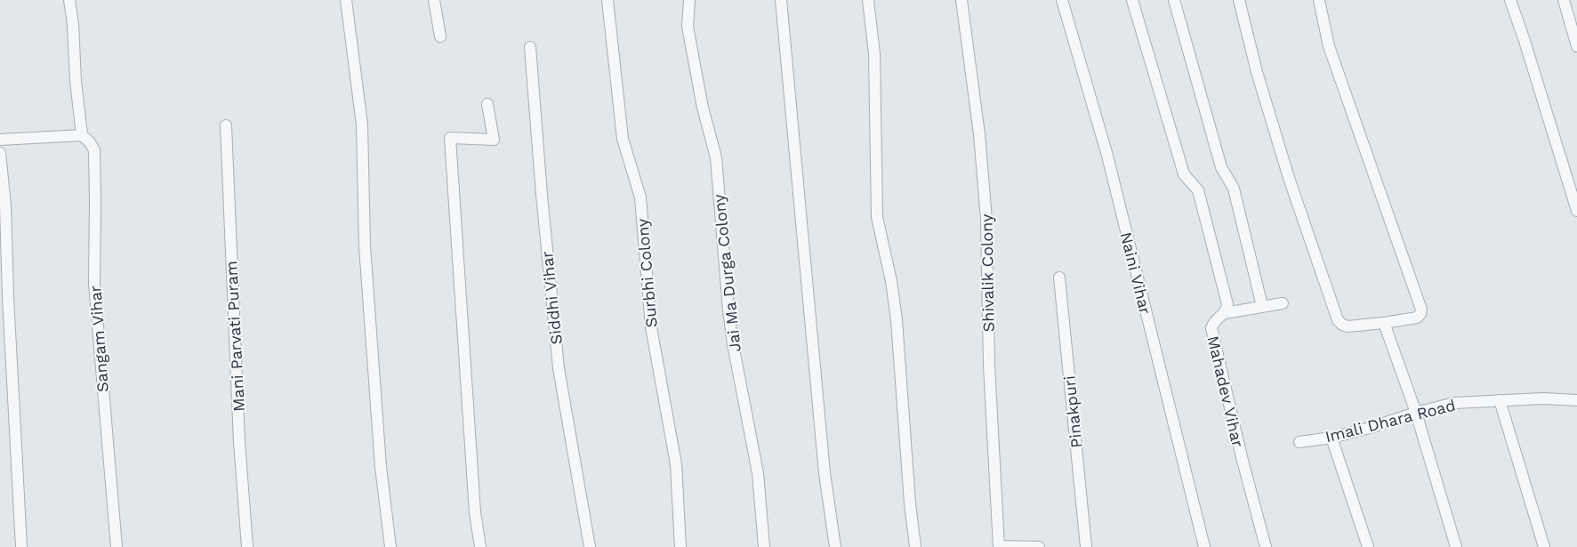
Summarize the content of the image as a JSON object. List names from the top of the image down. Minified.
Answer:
{"streets":{"street":["Surbhi Colony","Jai Ma Durga Colony","Shivalik Colony","Naini Vihar","Siddhi Vihar","Mani Parvati Puram","Sangam Vihar","Mahadev Vihar","Pinakpuri","Imali Dhara Road"]}}
